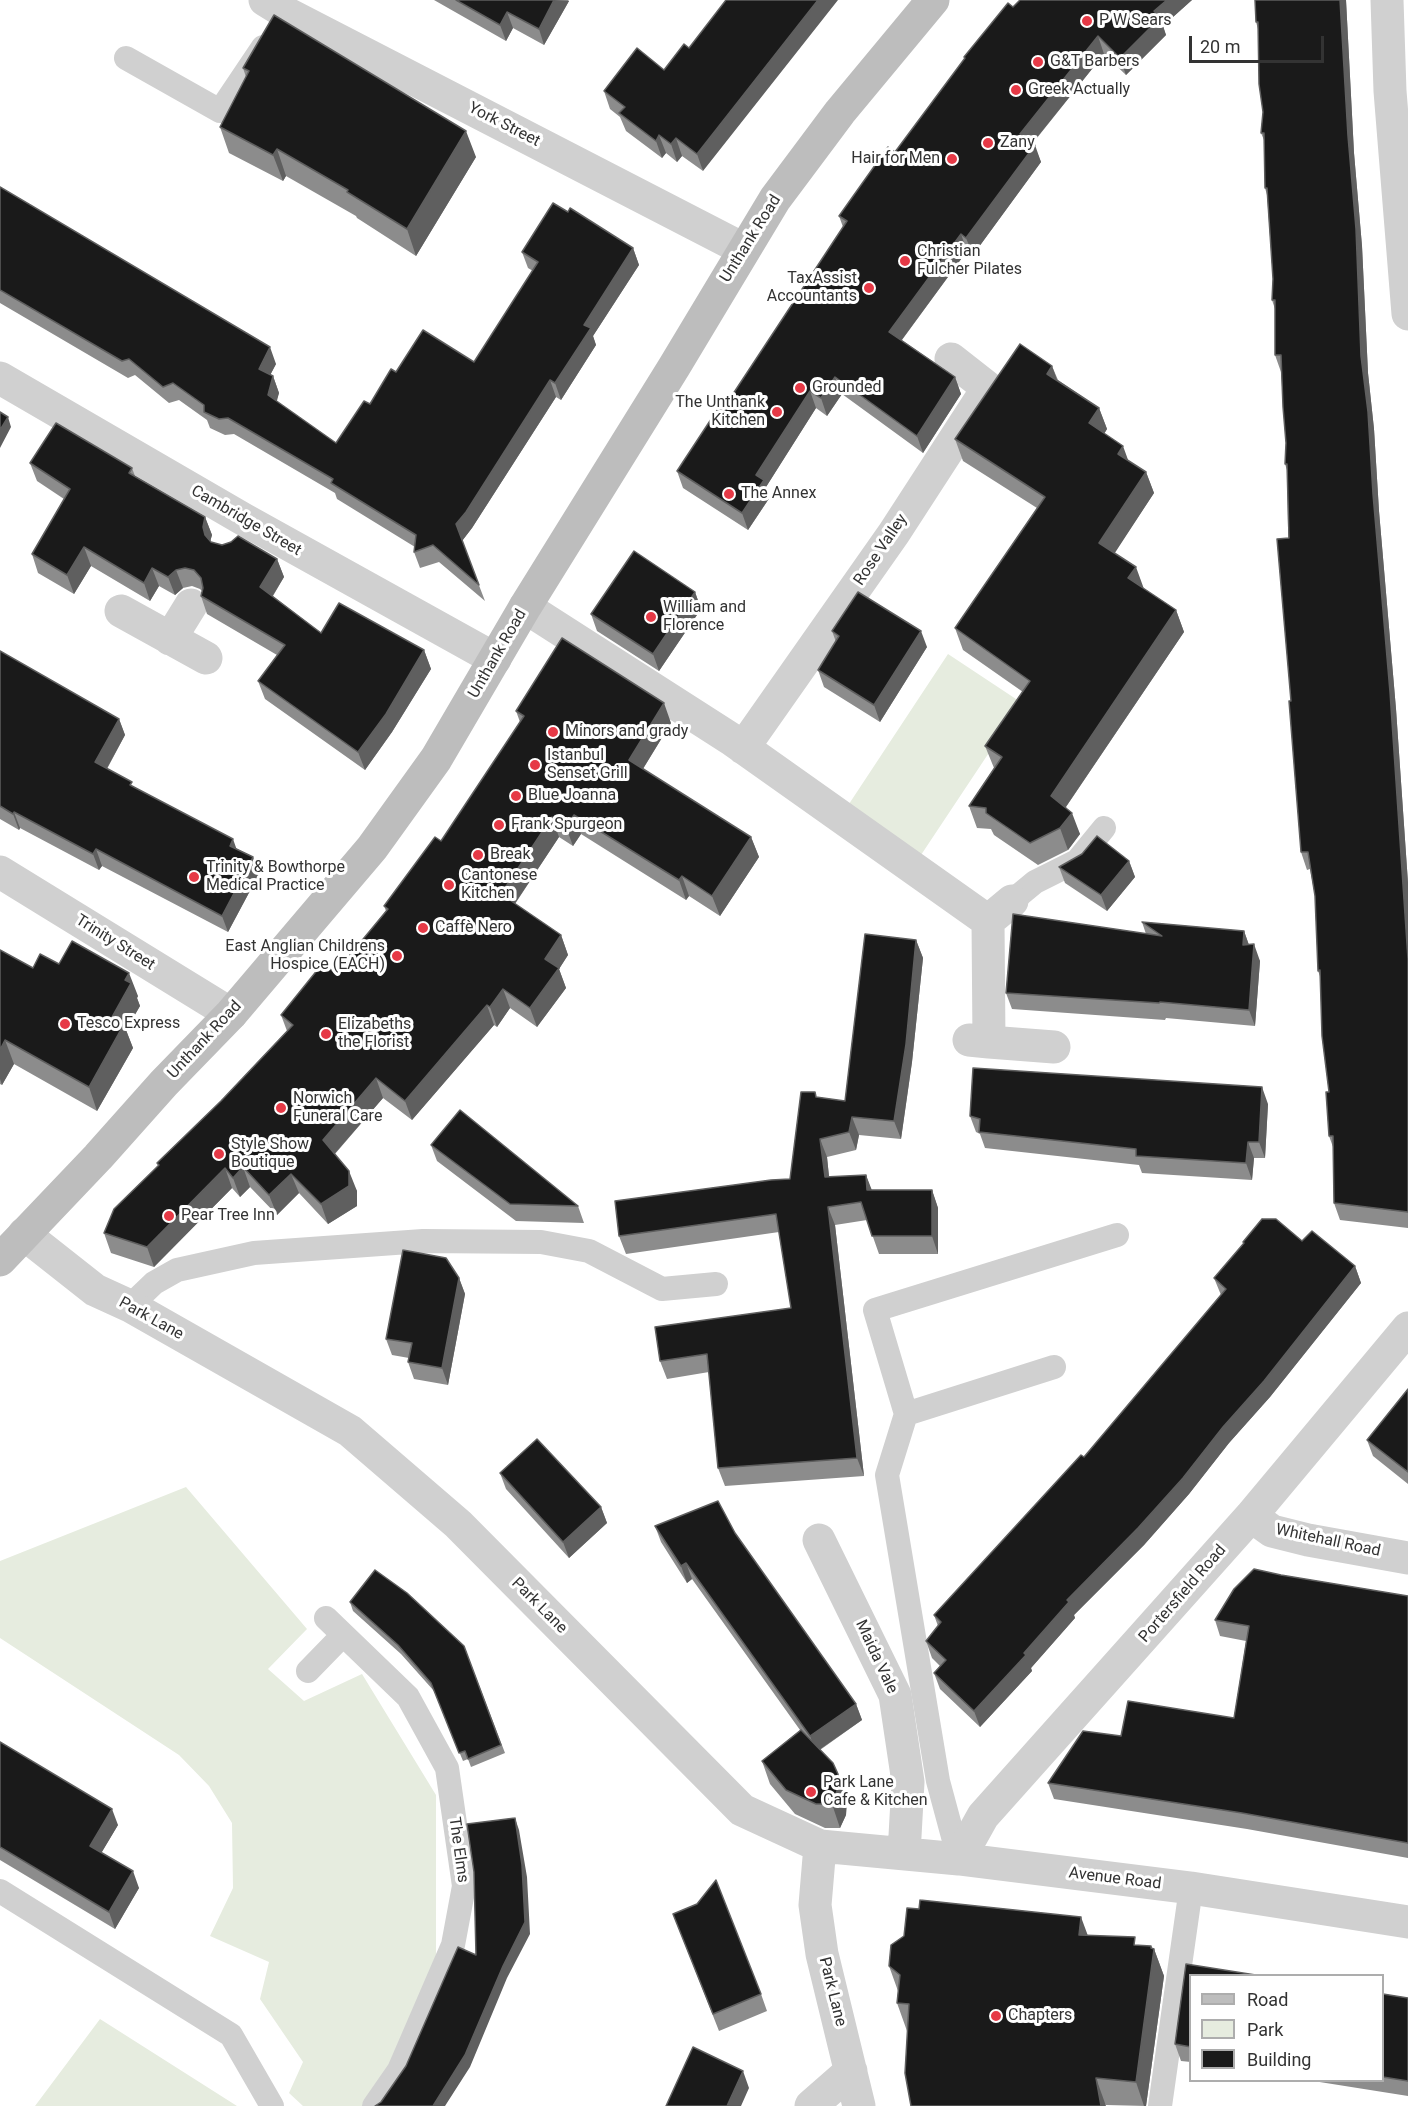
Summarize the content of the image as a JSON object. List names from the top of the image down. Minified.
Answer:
{"streets":{"street":["York Street","Unthank Road","Cambridge Street","Rose Valley","Trinity Street","Park Lane","Whitehall Road","Portersfield Road","Maida Vale","Avenue Road"],"lane":["The Elms"]},"crossings":[["York Street","Unthank Road"],["Unthank Road","Cambridge Street"],["Unthank Road","Trinity Street"],["Unthank Road","Park Lane"],["Park Lane","Avenue Road"],["Whitehall Road","Portersfield Road"],["Portersfield Road","Avenue Road"],["Maida Vale","Avenue Road"]],"places":["P W Sears","G&T Barbers","Greek Actually","Zany","Hair for Men","Christian Fulcher Pilates","TaxAssist Accountants","Grounded","The Unthank Kitchen","The Annex","William and Florence","Minors and grady","Istanbul Senset Grill","Blue Joanna","Frank Spurgeon","Break","Trinity & Bowthorpe Medical Practice","Cantonese Kitchen","Caffè Nero","East Anglian Childrens Hospice (EACH)","Tesco Express","Elizabeths the Florist","Norwich Funeral Care","Style Show Boutique","Pear Tree Inn","Park Lane Cafe & Kitchen","Chapters"],"legend":["Road","Park","Building"],"scale_bar":"20 m"}
